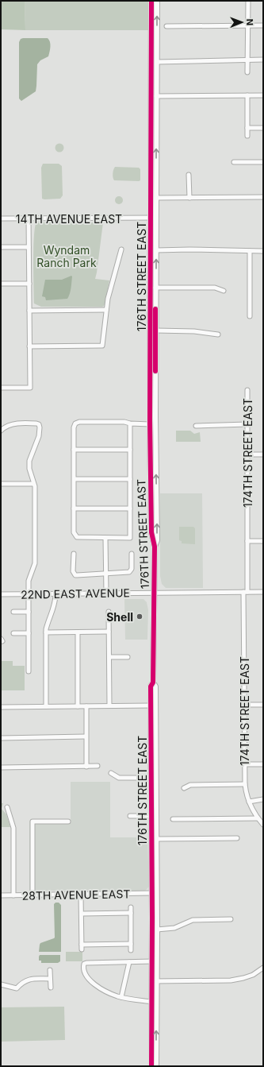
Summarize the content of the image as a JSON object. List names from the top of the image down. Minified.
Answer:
{"streets":{"main road":["176TH STREET EAST"],"street":["14TH AVENUE EAST","174TH STREET EAST","22ND EAST AVENUE","28TH AVENUE EAST"]},"crossings":[["14TH AVENUE EAST","176TH STREET EAST"],["176TH STREET EAST","22ND EAST AVENUE"],["176TH STREET EAST","28TH AVENUE EAST"],["174TH STREET EAST","22ND EAST AVENUE"]],"parks":["Wyndam Ranch Park"],"places":["Shell"],"north":"right"}
